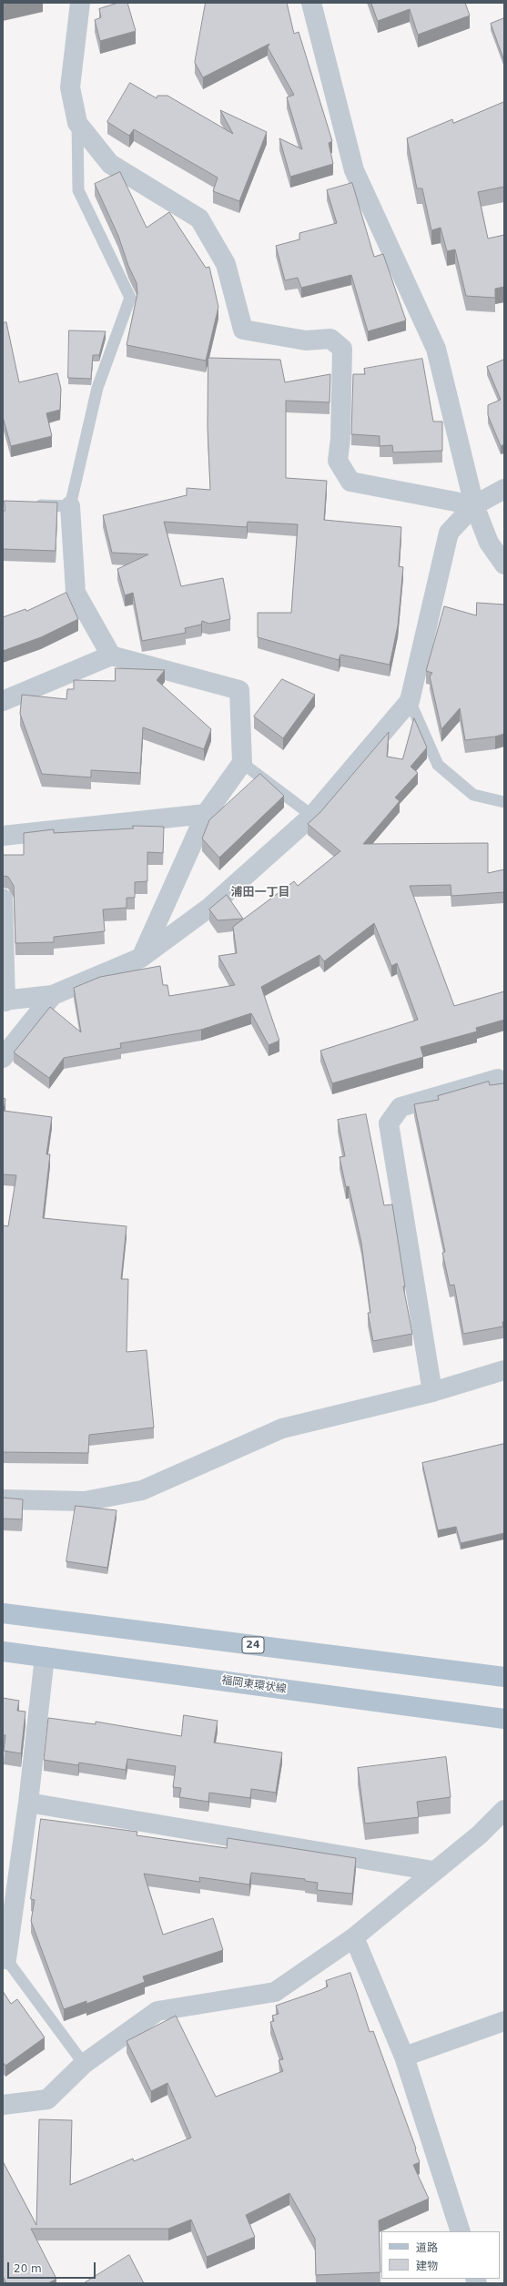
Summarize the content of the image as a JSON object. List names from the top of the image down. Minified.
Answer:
{"streets":{"main road":["24","福岡東環状線"]},"districts":["浦田一丁目"],"legend":["道路","建物"],"scale_bar":"20 m"}
